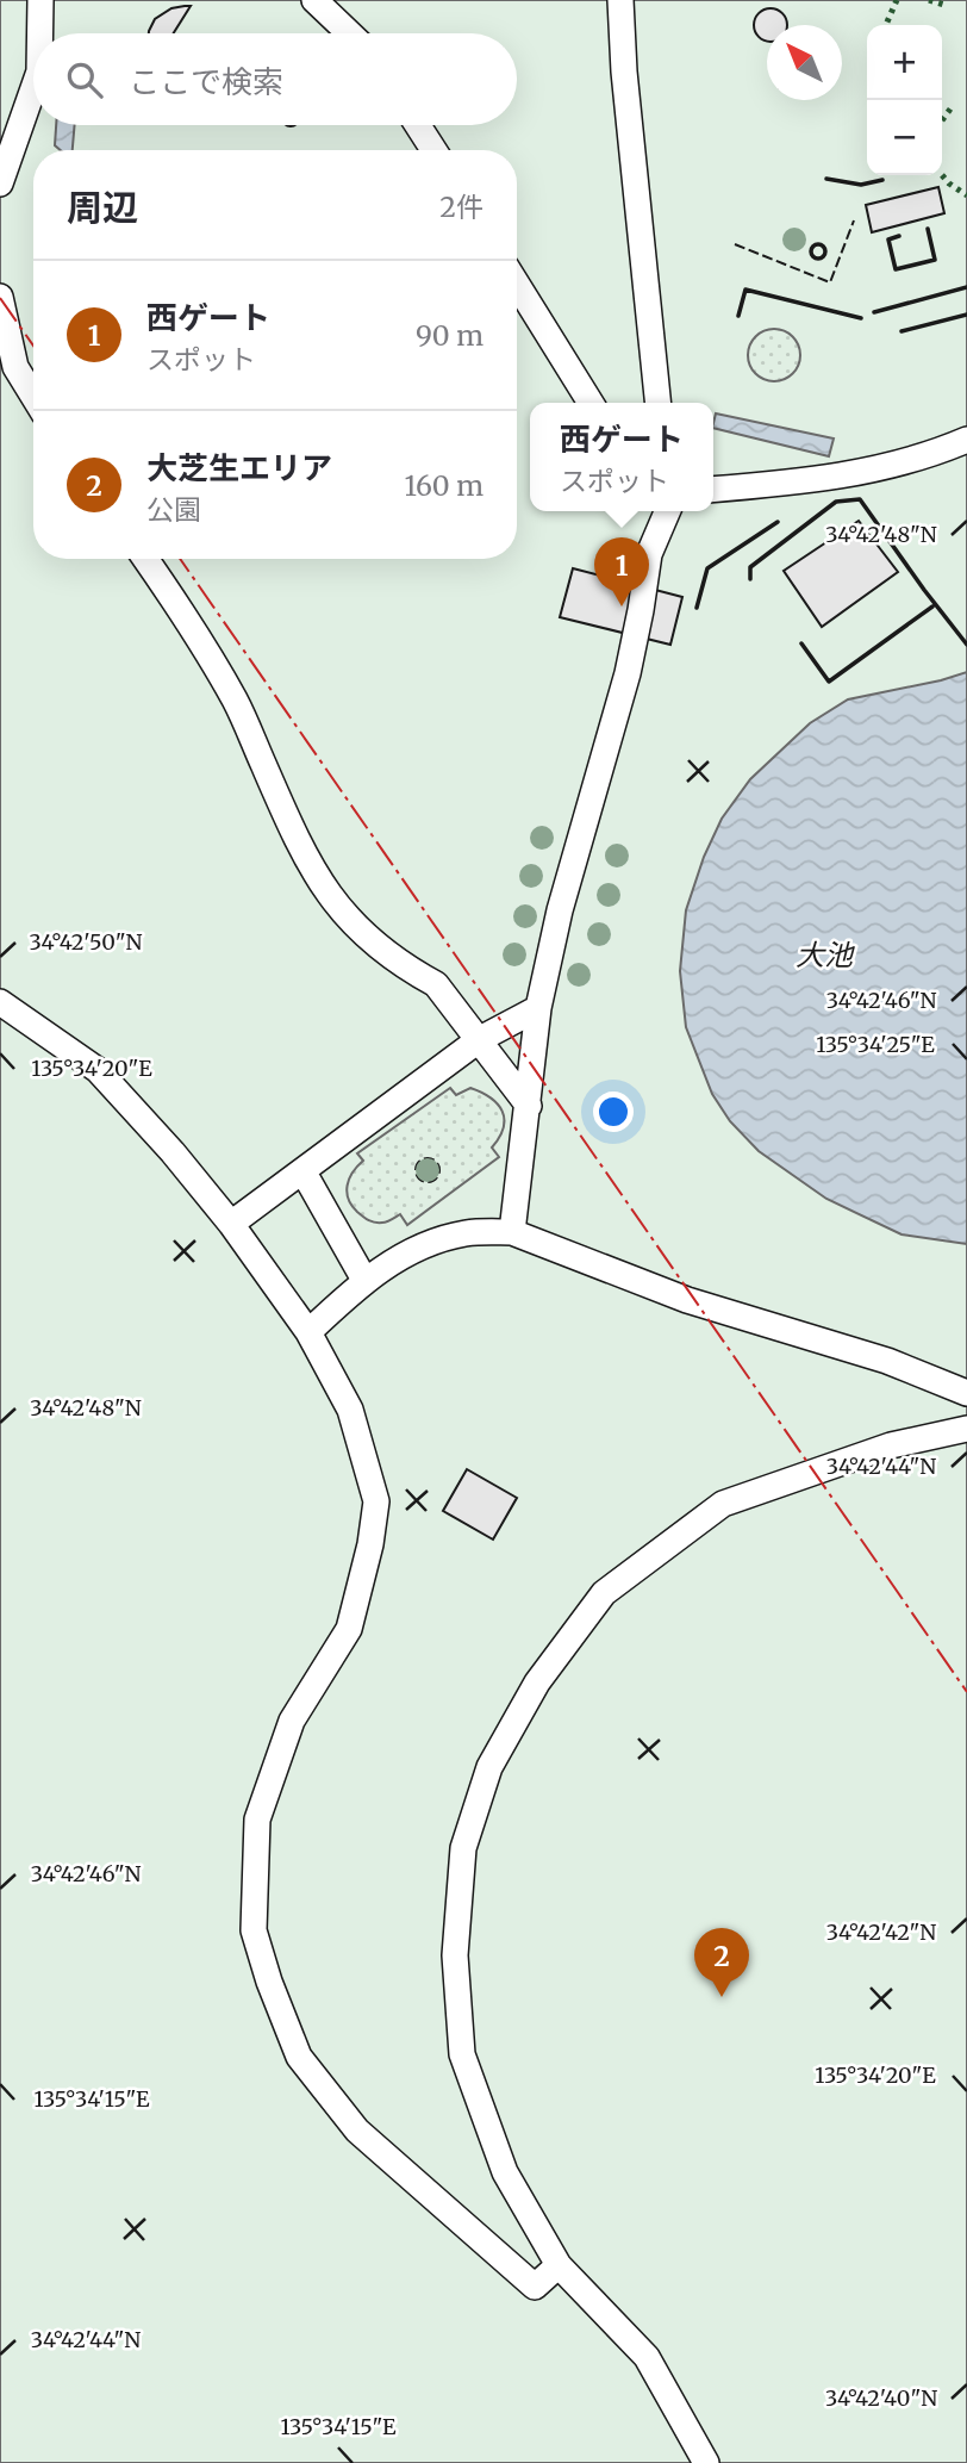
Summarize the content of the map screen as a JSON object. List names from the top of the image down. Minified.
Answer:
{"water":["大池"],"north":"top left","page":{"map_buttons":["+","−"],"search":"ここで検索","heading":["周辺","2件"],"list":[{"mark":"1","name":"西ゲート","note":"スポット","value":"90 m"},{"mark":"2","name":"大芝生エリア","note":"公園","value":"160 m"}],"popup":["西ゲート","スポット"],"pins":["1","2"]},"coordinates":["34°42'48\"N","34°42'50\"N","34°42'46\"N","135°34'25\"E","135°34'20\"E","34°42'44\"N","34°42'42\"N","135°34'15\"E","34°42'40\"N"]}
